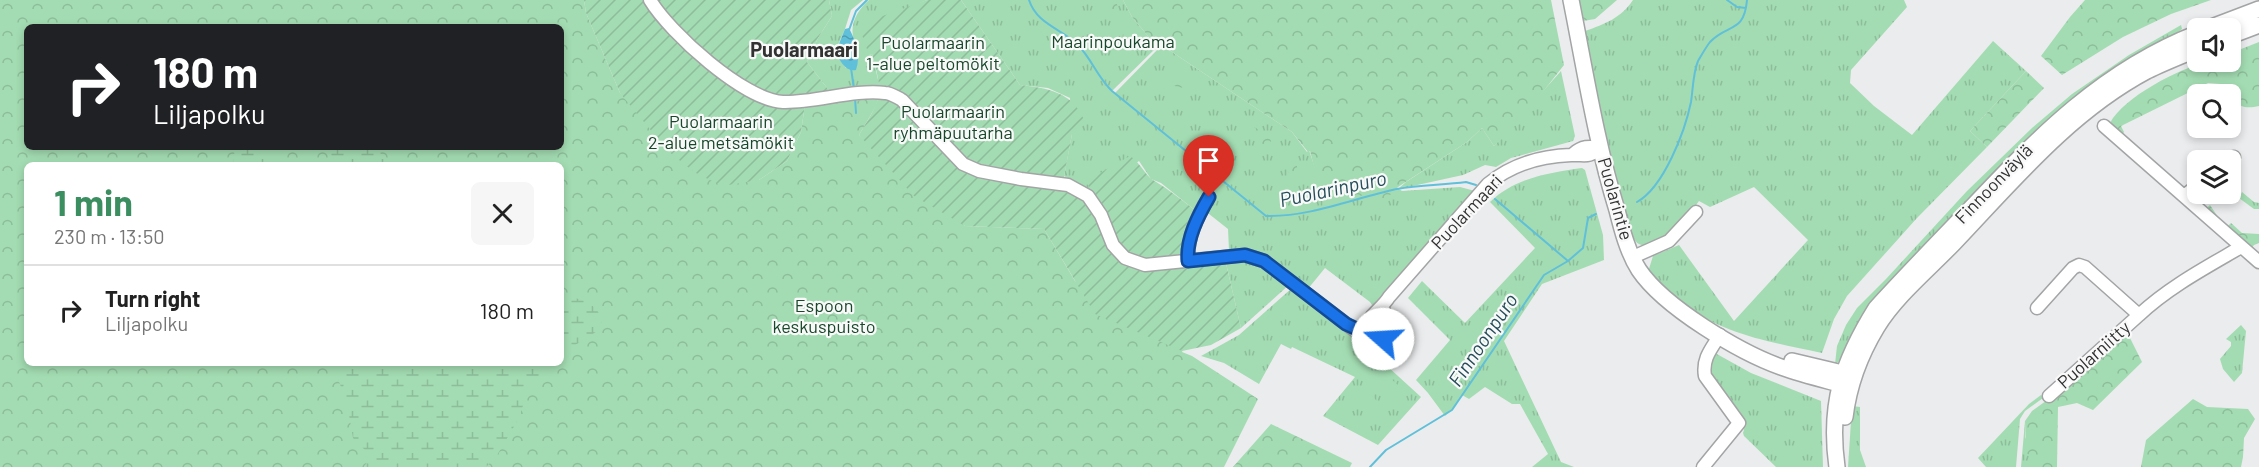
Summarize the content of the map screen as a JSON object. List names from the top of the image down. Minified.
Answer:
{"streets":{"main road":["Finnoonväylä","Puolarintie"],"street":["Puolarmaari","Puolarniitty"]},"crossings":[["Finnoonväylä","Puolarintie"],["Puolarintie","Puolarmaari"]],"districts":["Puolarmaari"],"water":["Puolarinpuro","Finnoonpuro"],"parks":["Maarinpoukama","Puolarmaarin 1-alue peltomökit","Puolarmaarin ryhmäpuutarha","Puolarmaarin 2-alue metsämökit","Espoon keskuspuisto"],"page":{"turn":["180 m","Liljapolku"],"heading":["1 min","230 m · 13:50"],"list":[{"name":"Turn right","note":"Liljapolku","value":"180 m"}]}}
